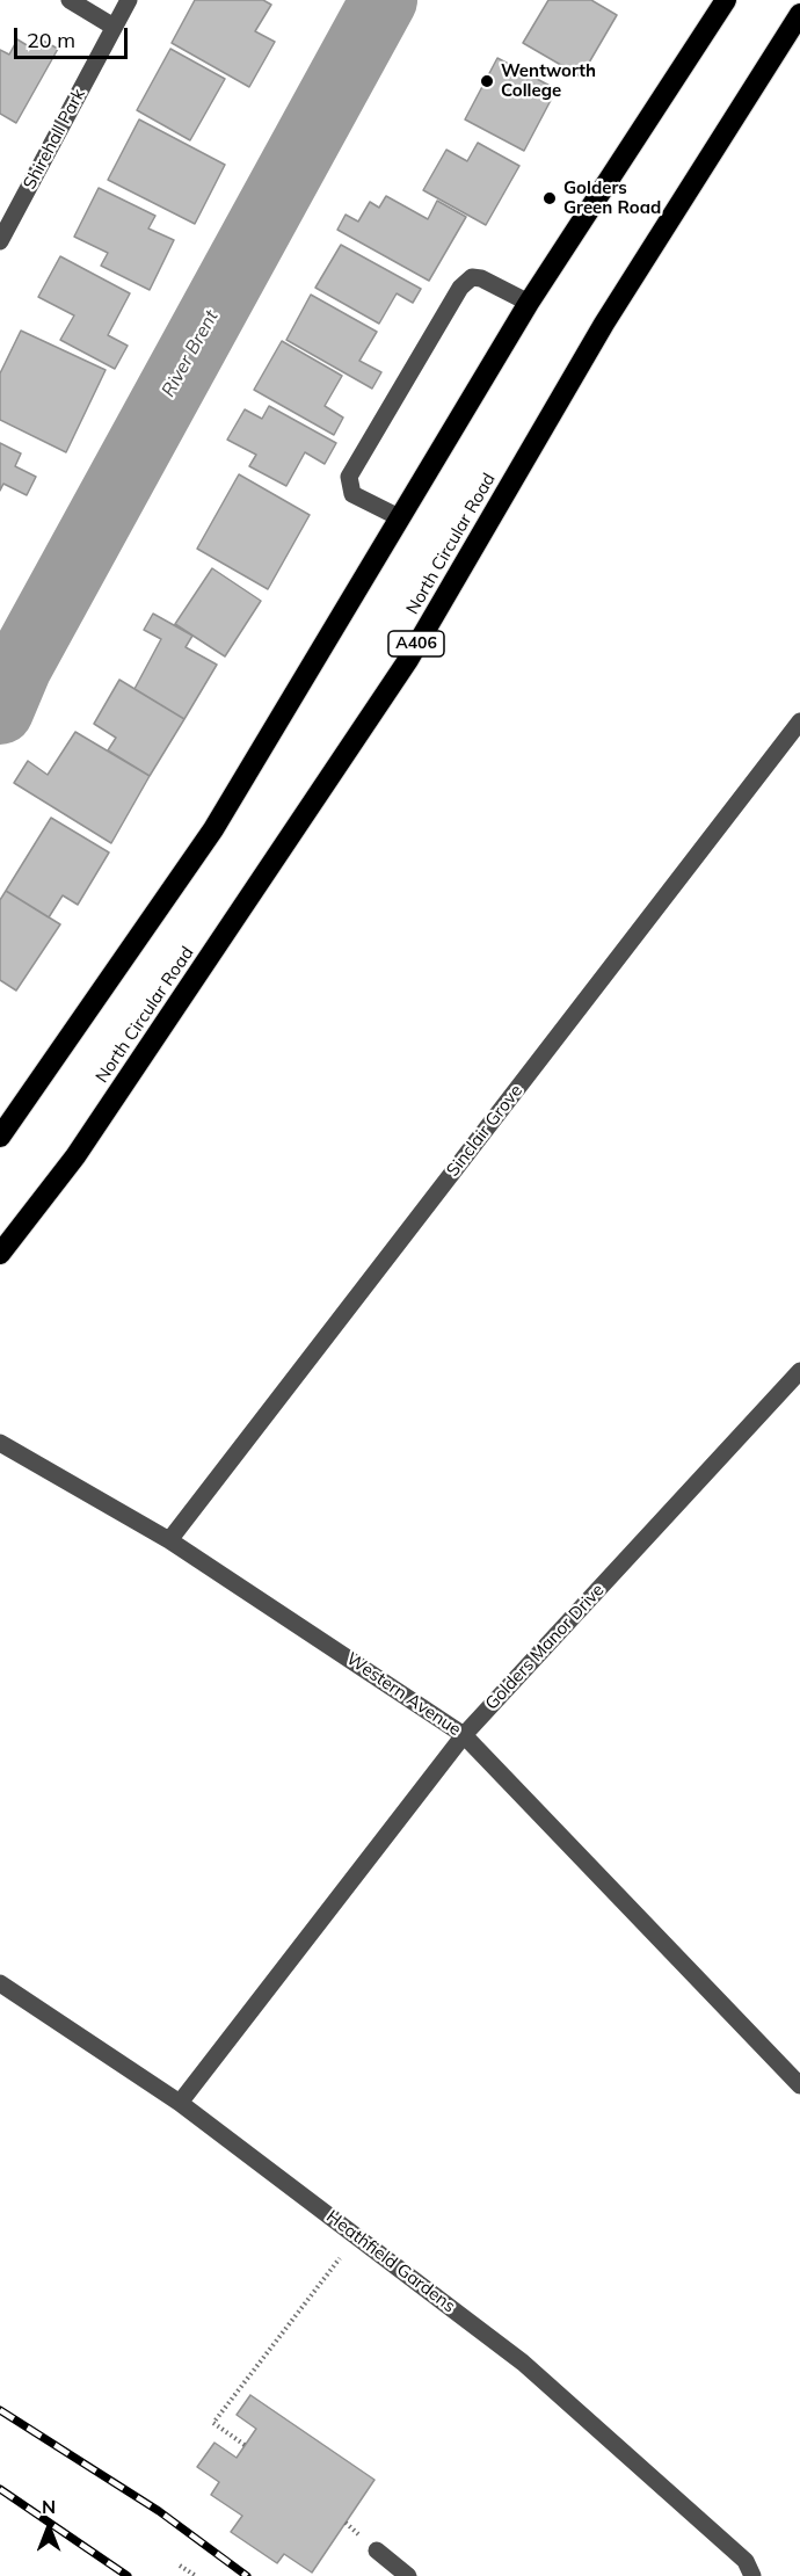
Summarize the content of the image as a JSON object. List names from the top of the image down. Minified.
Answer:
{"streets":{"highway":["North Circular Road","A406"],"street":["Shirehall Park","Sinclair Grove","Golders Manor Drive","Western Avenue","Heathfield Gardens"]},"crossings":[["Sinclair Grove","Western Avenue"],["Golders Manor Drive","Western Avenue"],["Golders Manor Drive","Heathfield Gardens"]],"water":["River Brent"],"places":["Wentworth College","Golders Green Road"],"scale_bar":"20 m","north":"top"}
